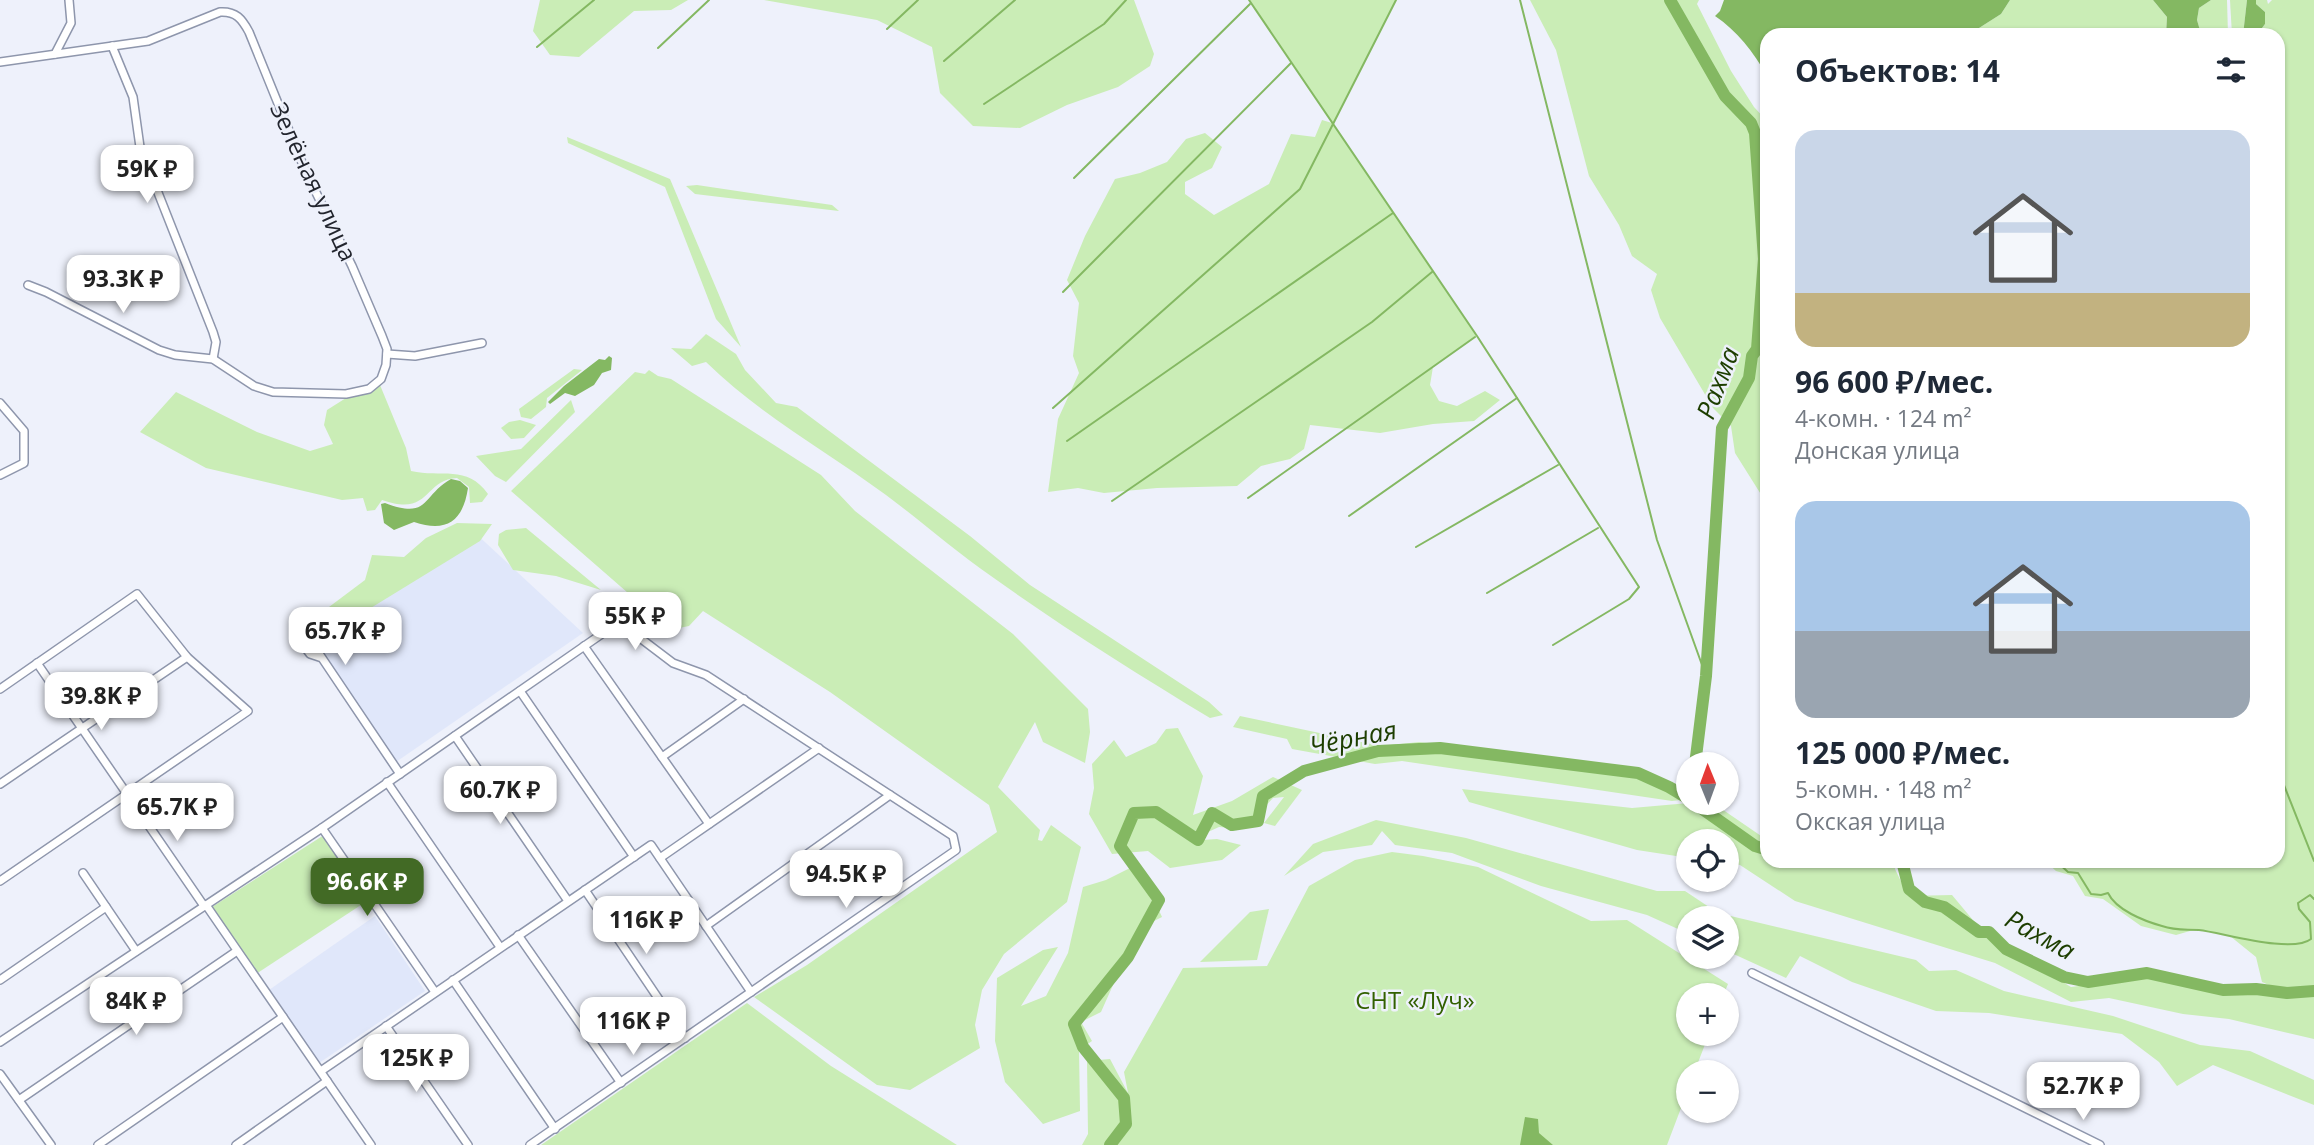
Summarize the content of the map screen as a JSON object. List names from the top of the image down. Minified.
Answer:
{"streets":{"street":["Зелёная улица"]},"water":["Рахма","Чёрная"],"parks":["СНТ «Луч»"],"north":"top","page":{"heading":"Объектов: 14","list":[{"name":"96 600 ₽/мес.","note":"4-комн. · 124 m² · Донская улица"},{"name":"125 000 ₽/мес.","note":"5-комн. · 148 m² · Окская улица"}],"price":["59K ₽","93.3K ₽","55K ₽","65.7K ₽","39.8K ₽","60.7K ₽","65.7K ₽","94.5K ₽","96.6K ₽","116K ₽","84K ₽","116K ₽","125K ₽","52.7K ₽"],"map_buttons":["+","−"]}}
